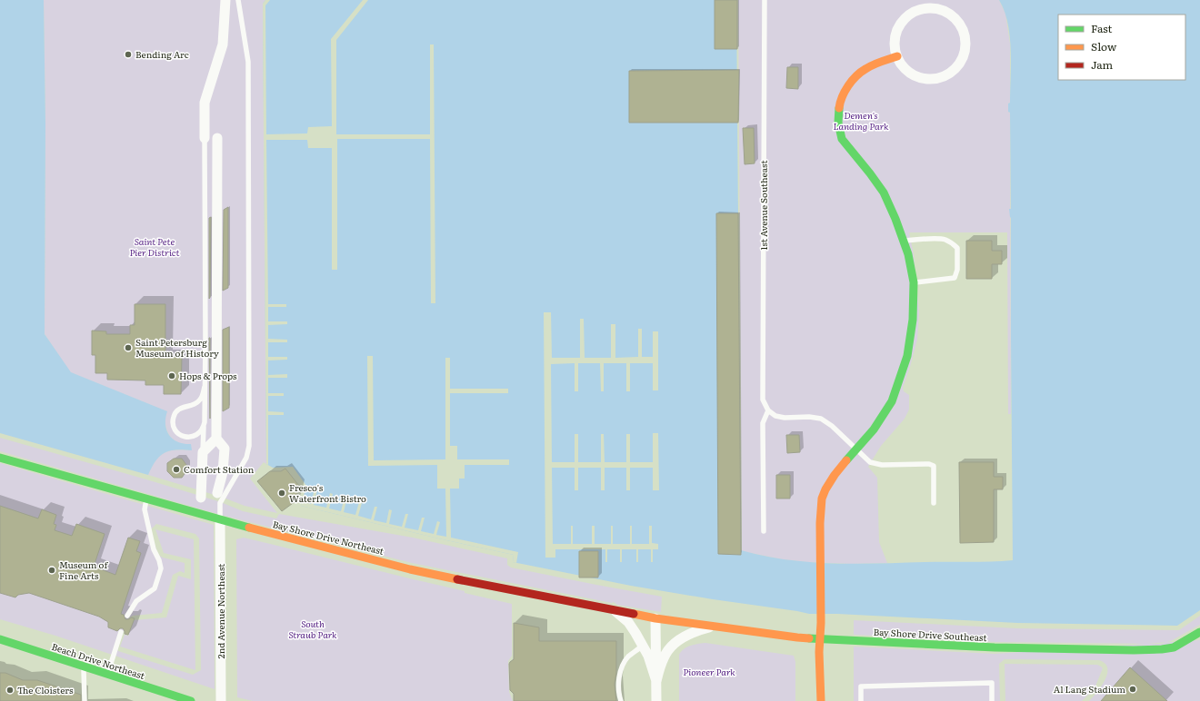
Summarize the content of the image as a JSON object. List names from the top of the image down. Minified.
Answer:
{"streets":{"street":["Bay Shore Drive Northeast","2nd Avenue Northeast","Bay Shore Drive Southeast","Beach Drive Northeast"],"lane":["1st Avenue Southeast"]},"crossings":[["Bay Shore Drive Northeast","2nd Avenue Northeast"],["Bay Shore Drive Northeast","Bay Shore Drive Southeast"]],"parks":["Demen's Landing Park","Saint Pete Pier District","South Straub Park","Pioneer Park"],"places":["Bending Arc","Saint Petersburg Museum of History","Hops & Props","Comfort Station","Fresco's Waterfront Bistro","Museum of Fine Arts","Al Lang Stadium","The Cloisters"],"legend":["Fast","Slow","Jam"]}
